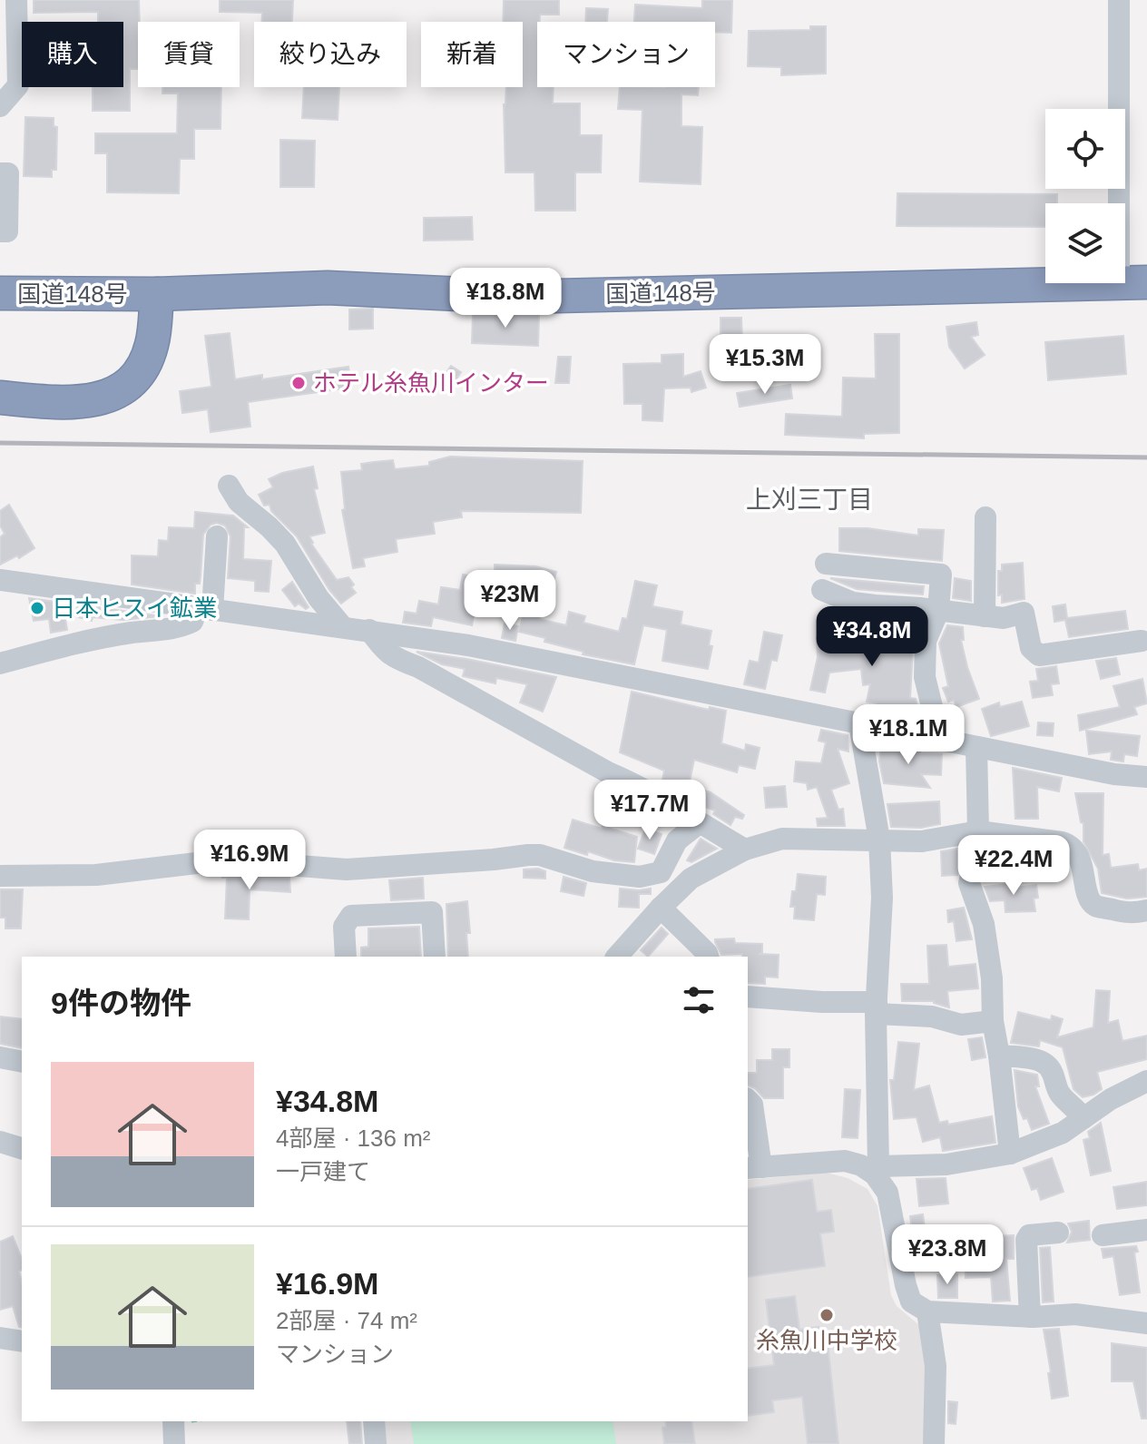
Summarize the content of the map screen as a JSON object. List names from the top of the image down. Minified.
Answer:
{"streets":{"highway":["国道148号"]},"districts":["上刈三丁目"],"places":["ホテル糸魚川インター","日本ヒスイ鉱業","糸魚川中学校"],"page":{"chip":["購入","賃貸","絞り込み","新着","マンション"],"price":["¥18.8M","¥15.3M","¥23M","¥34.8M","¥18.1M","¥17.7M","¥16.9M","¥22.4M","¥23.8M"],"heading":"9件の物件","list":[{"name":"¥34.8M","note":"4部屋 · 136 m² · 一戸建て"},{"name":"¥16.9M","note":"2部屋 · 74 m² · マンション"}]}}
